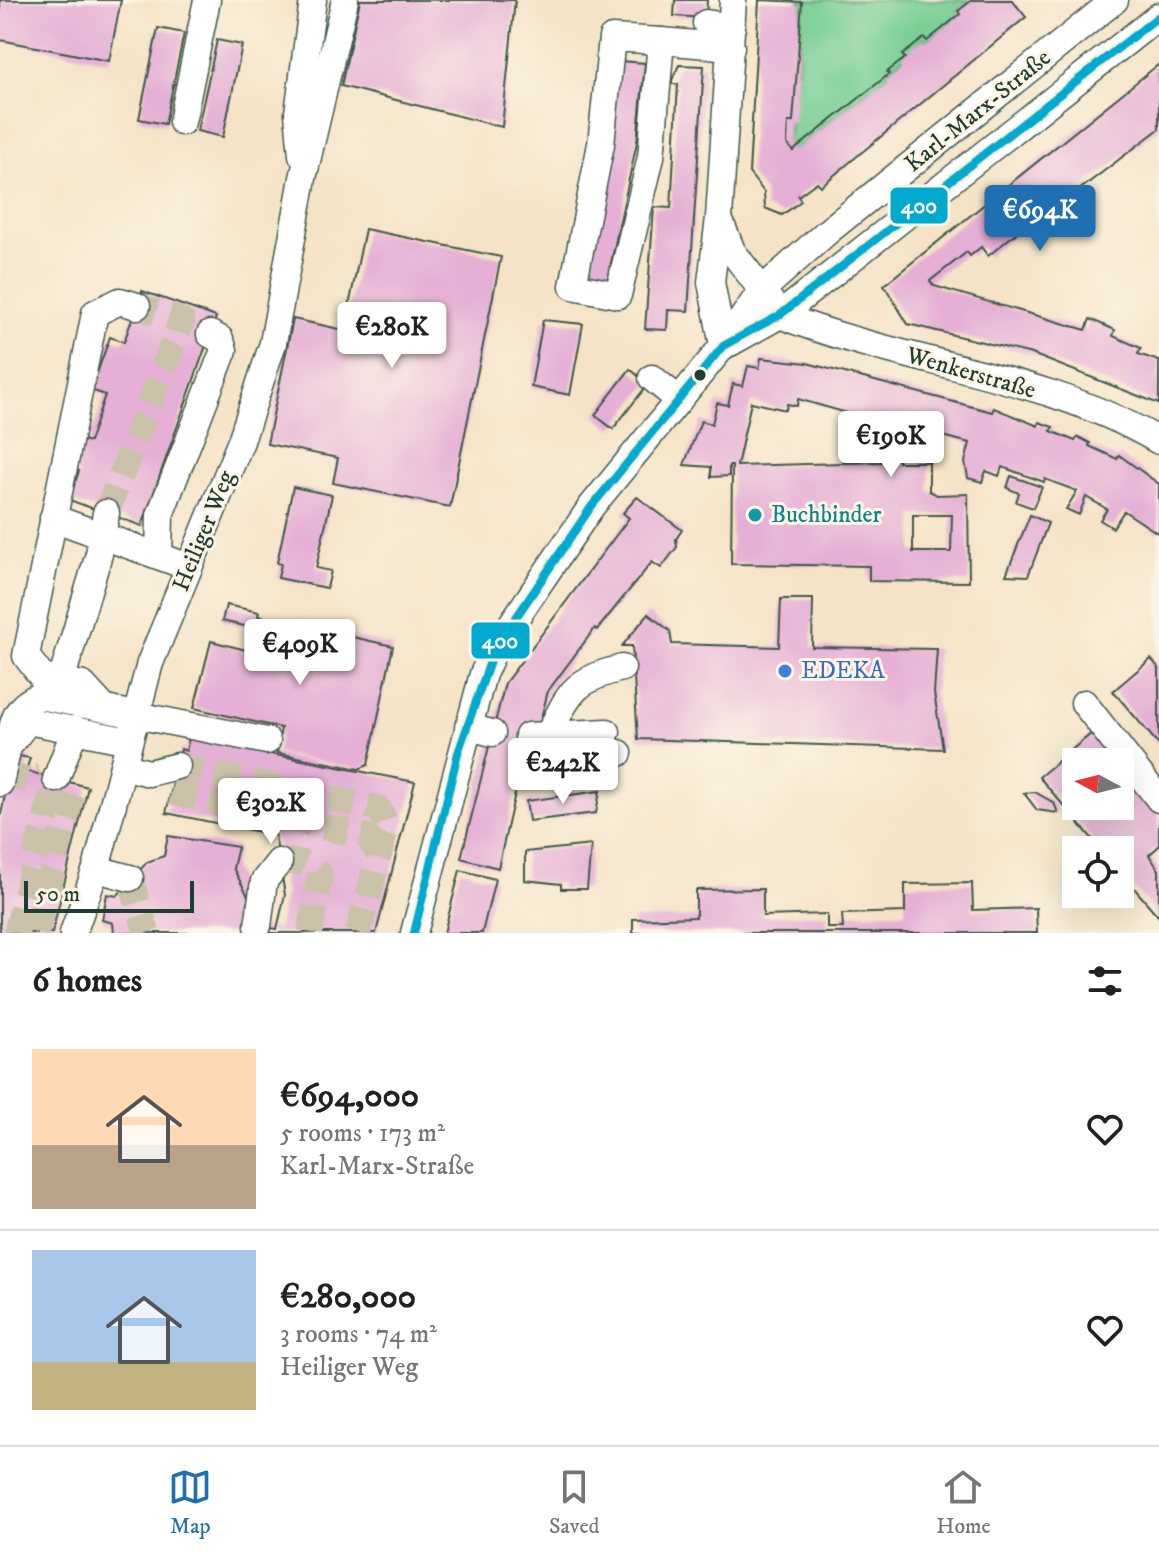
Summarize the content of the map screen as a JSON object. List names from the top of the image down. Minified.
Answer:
{"streets":{"street":["Karl-Marx-Straße","Wenkerstraße","Heiliger Weg"]},"crossings":[["Karl-Marx-Straße","Wenkerstraße"]],"places":["Buchbinder","EDEKA"],"lines":["transit line 400"],"scale_bar":"50 m","north":"left","page":{"price":["€694K","€280K","€190K","€409K","€242K","€302K"],"scale":"50 m","heading":"6 homes","list":[{"name":"€694,000","note":"5 rooms · 173 m² · Karl-Marx-Straße"},{"name":"€280,000","note":"3 rooms · 74 m² · Heiliger Weg"}],"tabs":["Map","Saved","Home"]}}
